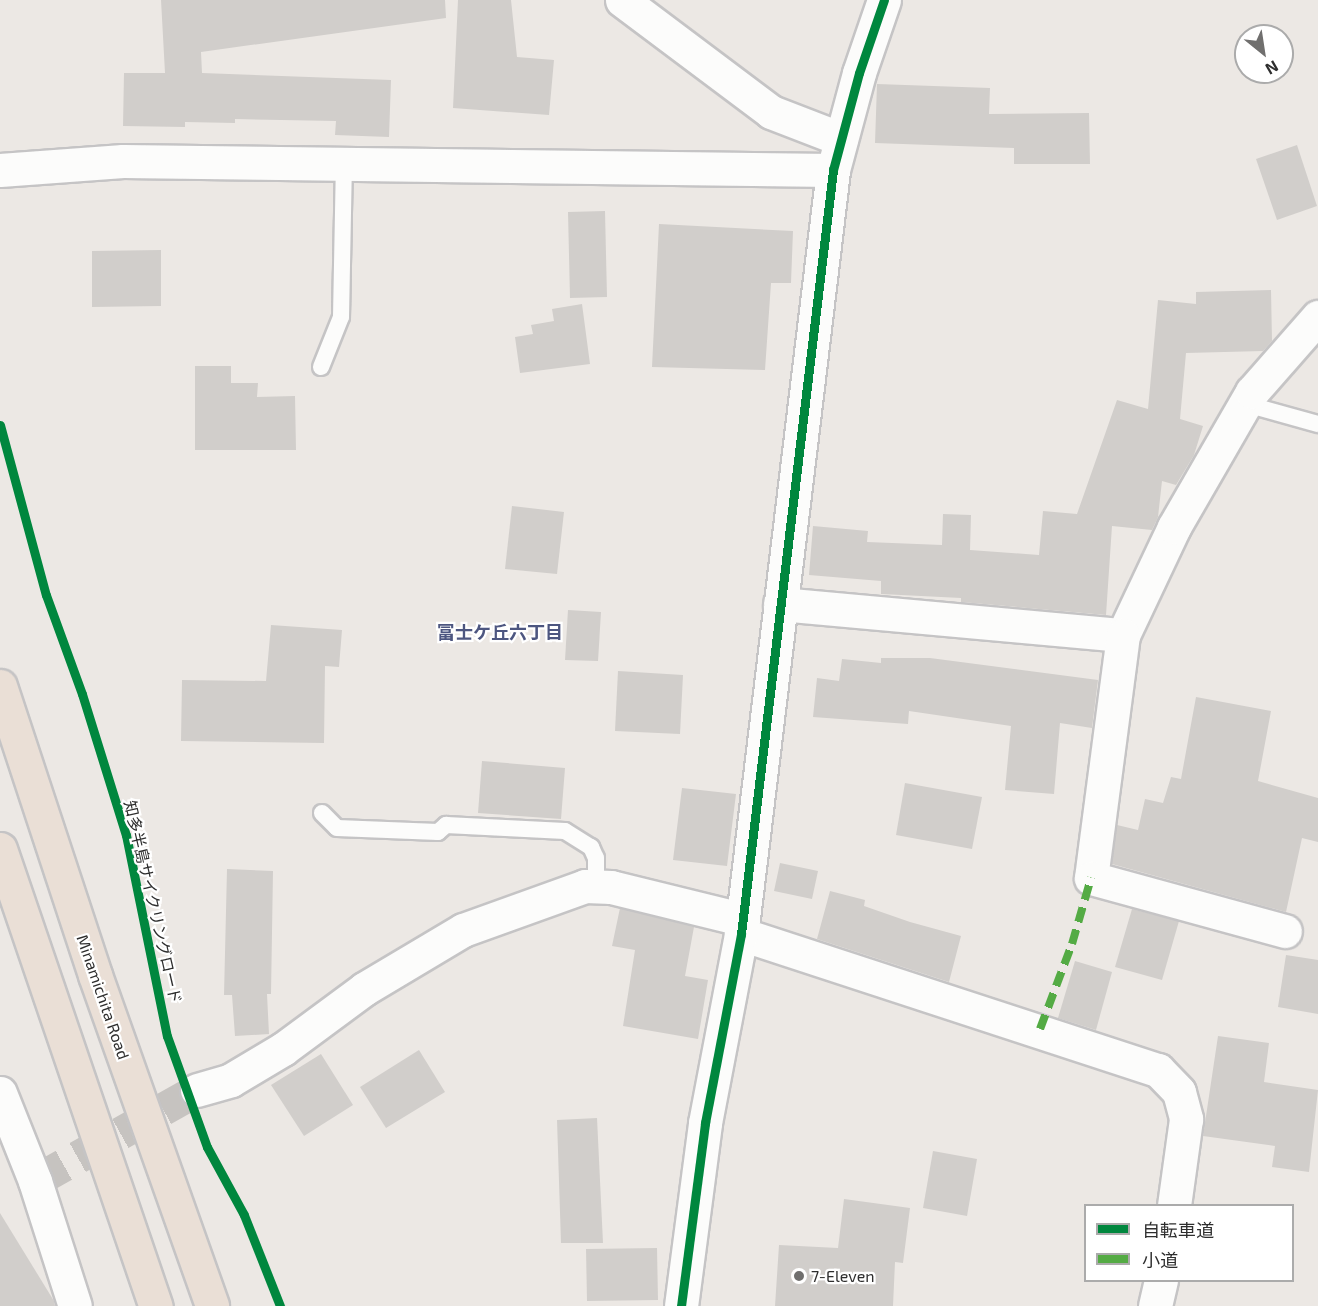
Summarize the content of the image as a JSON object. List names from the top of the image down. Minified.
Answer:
{"streets":{"highway":["Minamichita Road"],"cycle path":["知多半島サイクリングロード"]},"districts":["冨士ケ丘六丁目"],"places":["7-Eleven"],"legend":["自転車道","小道"],"north":"bottom right"}
